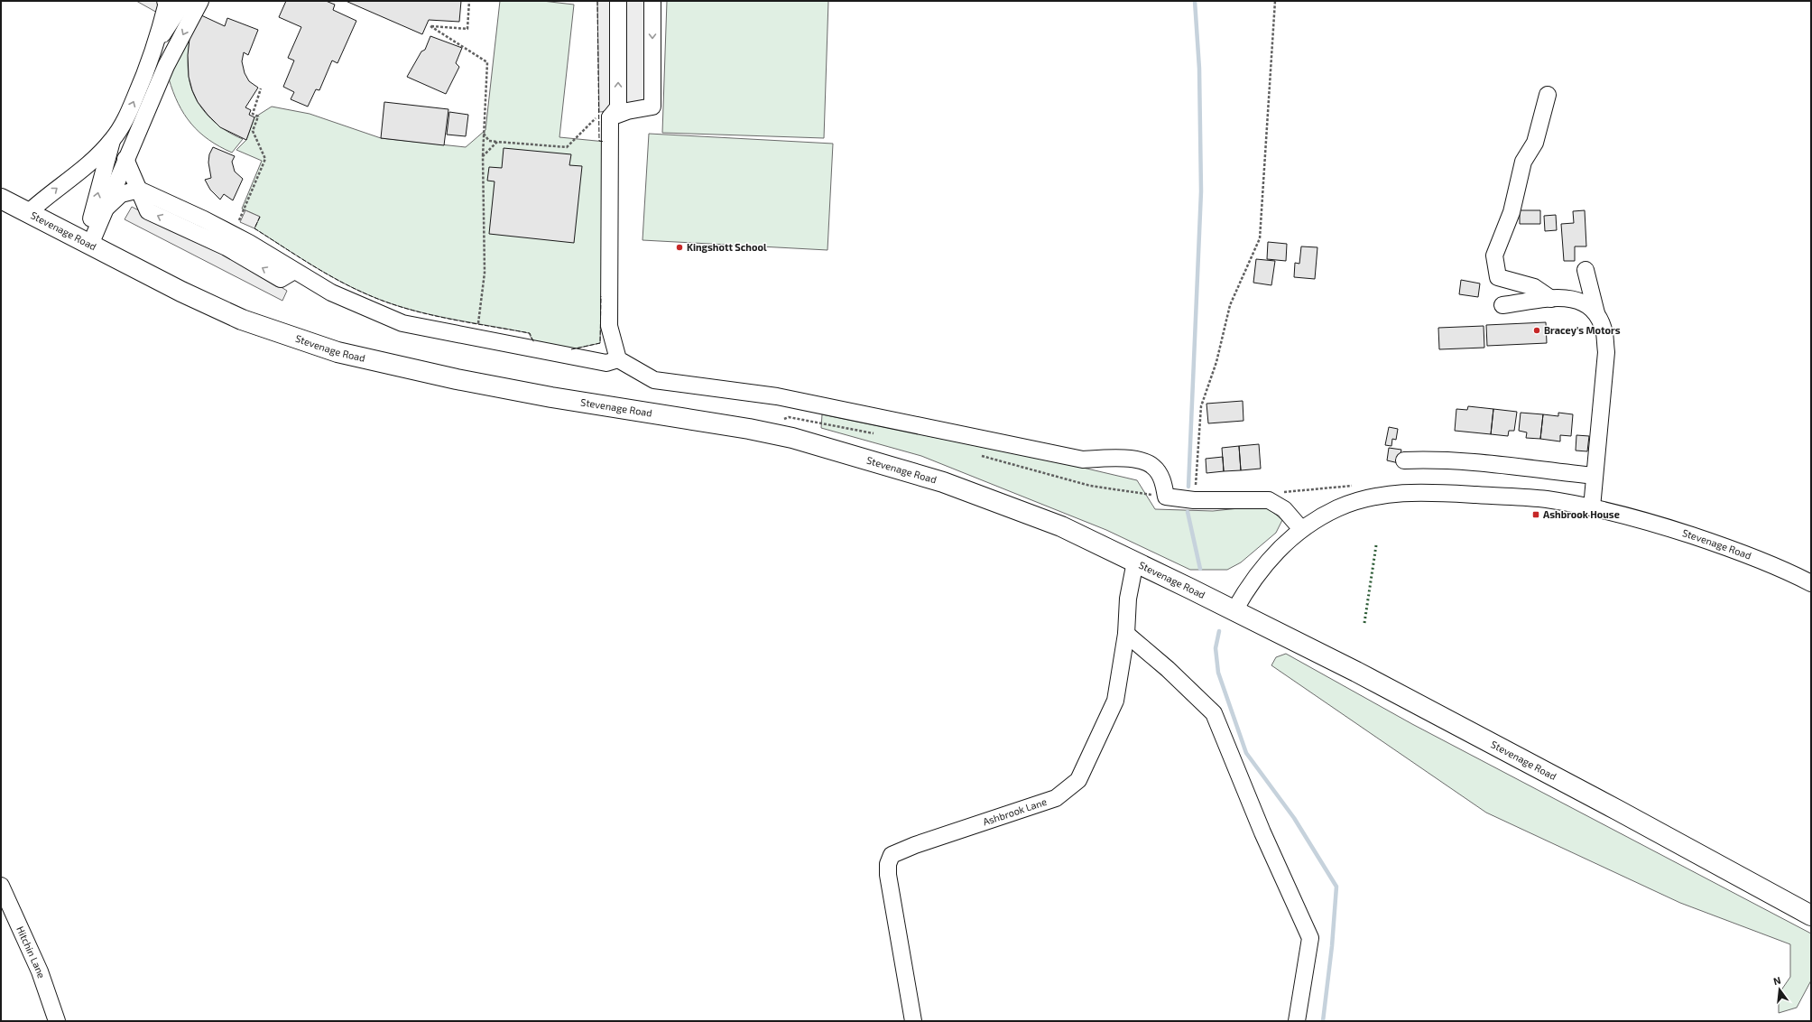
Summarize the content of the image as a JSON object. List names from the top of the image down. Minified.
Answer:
{"streets":{"main road":["Stevenage Road"],"street":["Ashbrook Lane","Hitchin Lane"]},"crossings":[["Stevenage Road","Ashbrook Lane"]],"places":{"other":["Kingshott School","Bracey's Motors"],"transit":["Ashbrook House"]},"north":"top"}
